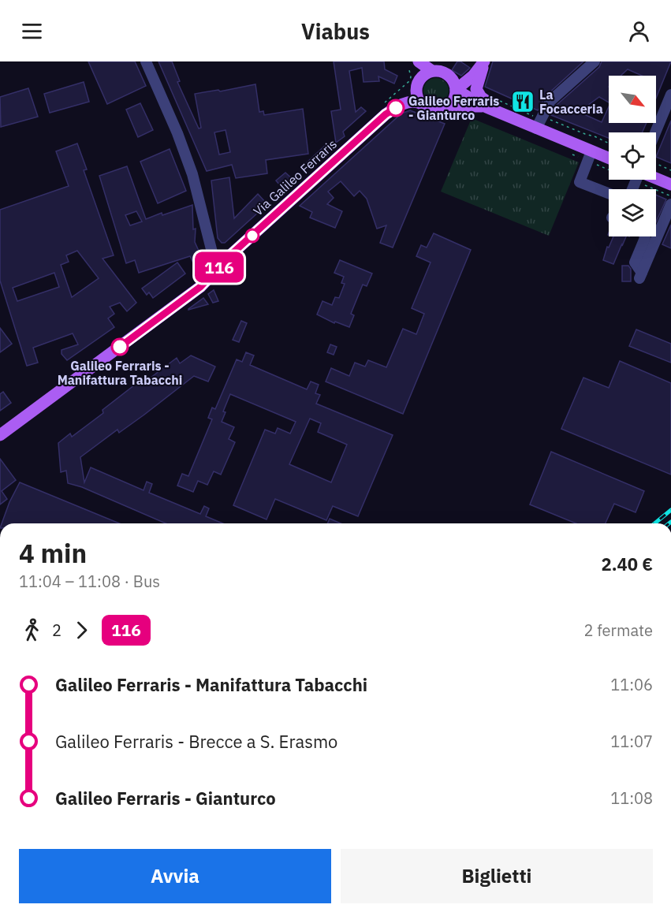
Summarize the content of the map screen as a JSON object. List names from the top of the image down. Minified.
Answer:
{"streets":{"main road":["Via Galileo Ferraris"]},"places":{"restaurant":["La Focacceria"],"other":["Galileo Ferraris - Gianturco","Galileo Ferraris - Manifattura Tabacchi"]},"lines":["bus line 116"],"north":"bottom right","page":{"header":"Viabus","on_map":"116","heading":["4 min","11:04 – 11:08 · Bus","2.40 €"],"legs":["2","116","2 fermate"],"list":[{"name":"Galileo Ferraris - Manifattura Tabacchi","value":"11:06"},{"name":"Galileo Ferraris - Brecce a S. Erasmo","value":"11:07"},{"name":"Galileo Ferraris - Gianturco","value":"11:08"}],"buttons":["Avvia","Biglietti"]}}
